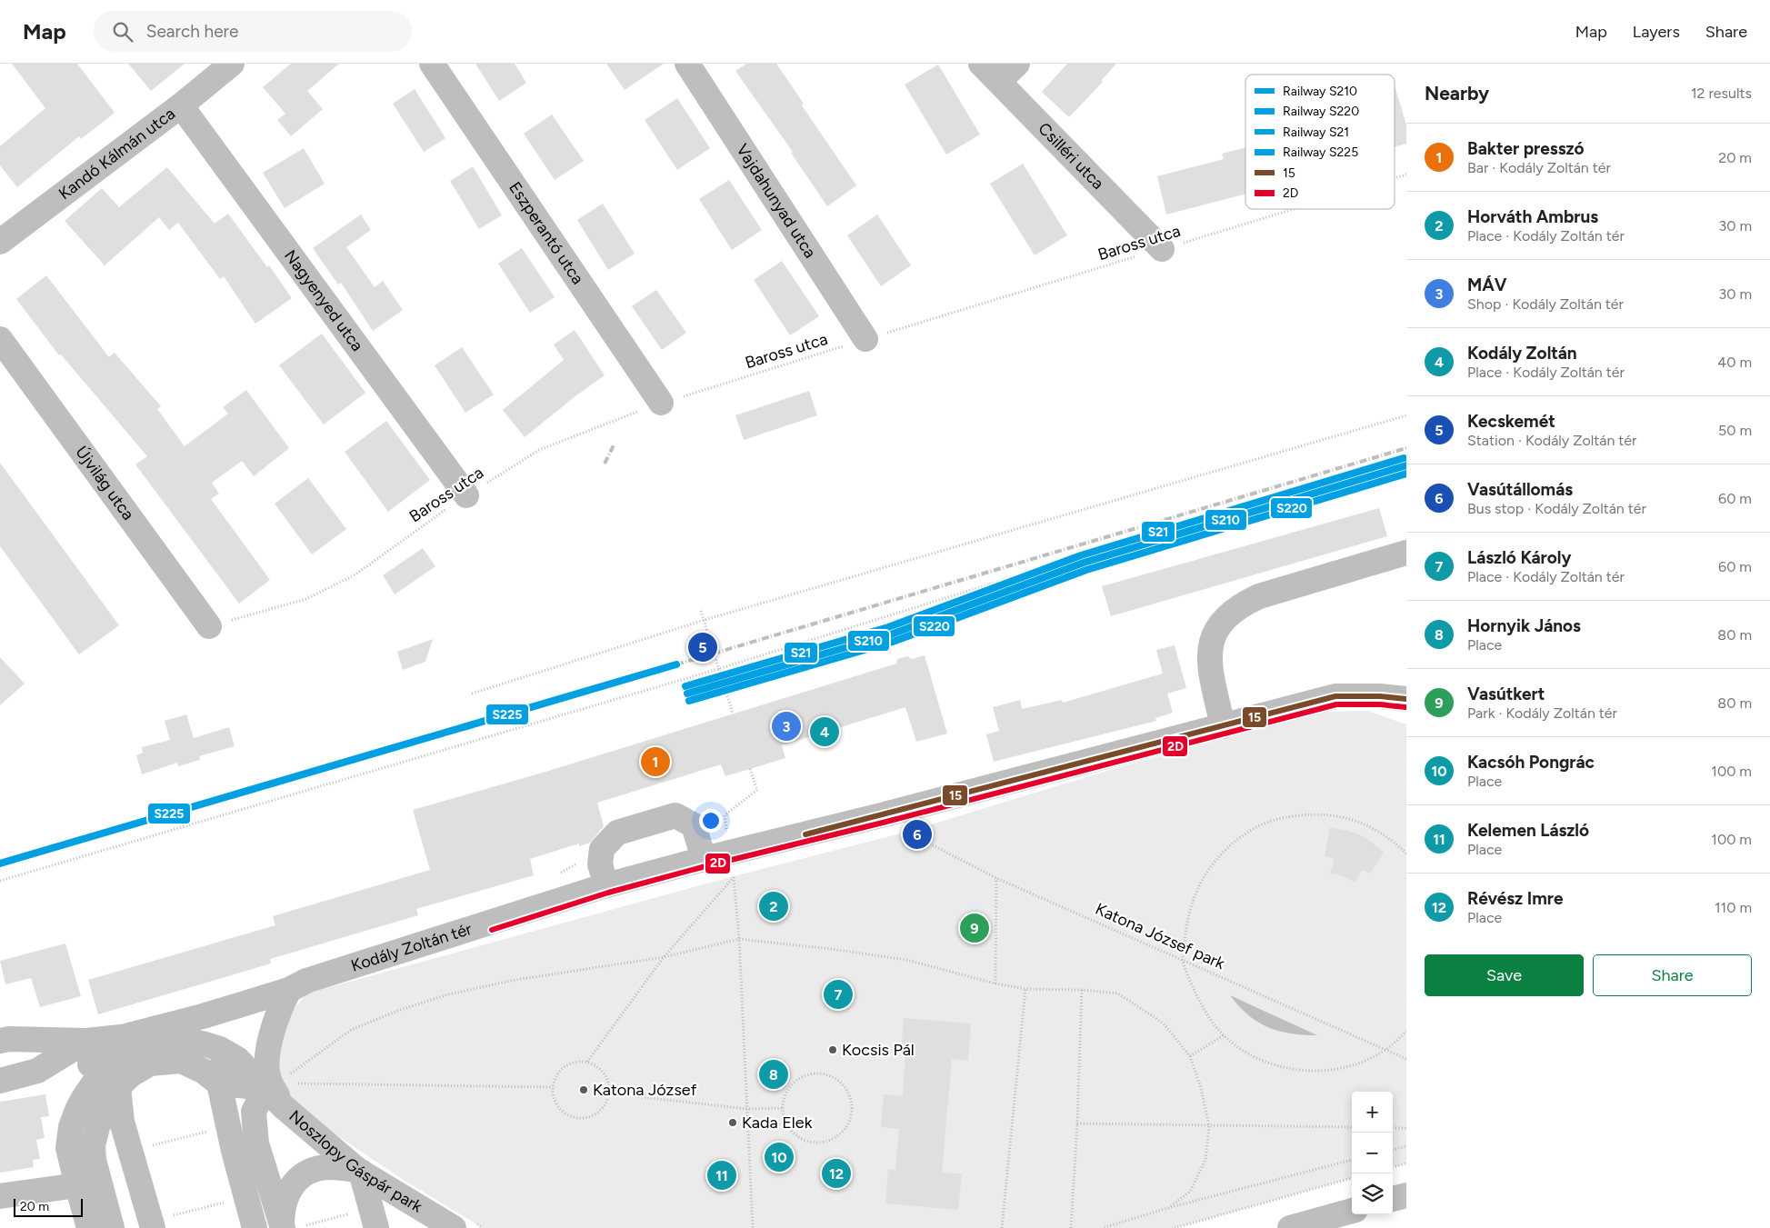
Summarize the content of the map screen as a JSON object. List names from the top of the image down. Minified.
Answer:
{"streets":{"street":["Kandó Kálmán utca","Csilléri utca","Vajdahunyad utca","Eszperantó utca","Nagyenyed utca","Újvilág utca","Kodály Zoltán tér","Noszlopy Gáspár park"],"path":["Baross utca","Katona József park"]},"crossings":[["Kandó Kálmán utca","Nagyenyed utca"],["Csilléri utca","Baross utca"],["Vajdahunyad utca","Baross utca"],["Eszperantó utca","Baross utca"],["Baross utca","Nagyenyed utca"],["Baross utca","Újvilág utca"],["Kodály Zoltán tér","Noszlopy Gáspár park"]],"places":["Kocsis Pál","Katona József","Kada Elek"],"lines":["rail line S21","rail line S210","rail line S220","rail line S225","transit line 15","transit line 2D"],"legend":["Railway S210","Railway S220","Railway S21","Railway S225","15","2D"],"scale_bar":"20 m","page":{"header":"Map","search":"Search here","nav":["Map","Layers","Share"],"heading":["Nearby","12 results"],"list":[{"mark":"1","name":"Bakter presszó","note":"Bar · Kodály Zoltán tér","value":"20 m"},{"mark":"2","name":"Horváth Ambrus","note":"Place · Kodály Zoltán tér","value":"30 m"},{"mark":"3","name":"MÁV","note":"Shop · Kodály Zoltán tér","value":"30 m"},{"mark":"4","name":"Kodály Zoltán","note":"Place · Kodály Zoltán tér","value":"40 m"},{"mark":"5","name":"Kecskemét","note":"Station · Kodály Zoltán tér","value":"50 m"},{"mark":"6","name":"Vasútállomás","note":"Bus stop · Kodály Zoltán tér","value":"60 m"},{"mark":"7","name":"László Károly","note":"Place · Kodály Zoltán tér","value":"60 m"},{"mark":"8","name":"Hornyik János","note":"Place","value":"80 m"},{"mark":"9","name":"Vasútkert","note":"Park · Kodály Zoltán tér","value":"80 m"},{"mark":"10","name":"Kacsóh Pongrác","note":"Place","value":"100 m"},{"mark":"11","name":"Kelemen László","note":"Place","value":"100 m"},{"mark":"12","name":"Révész Imre","note":"Place","value":"110 m"}],"pins":["5","3","4","1","6","2","9","7","8","10","12","11"],"buttons":["Save","Share"],"map_buttons":["+","−"],"scale":"20 m"}}
